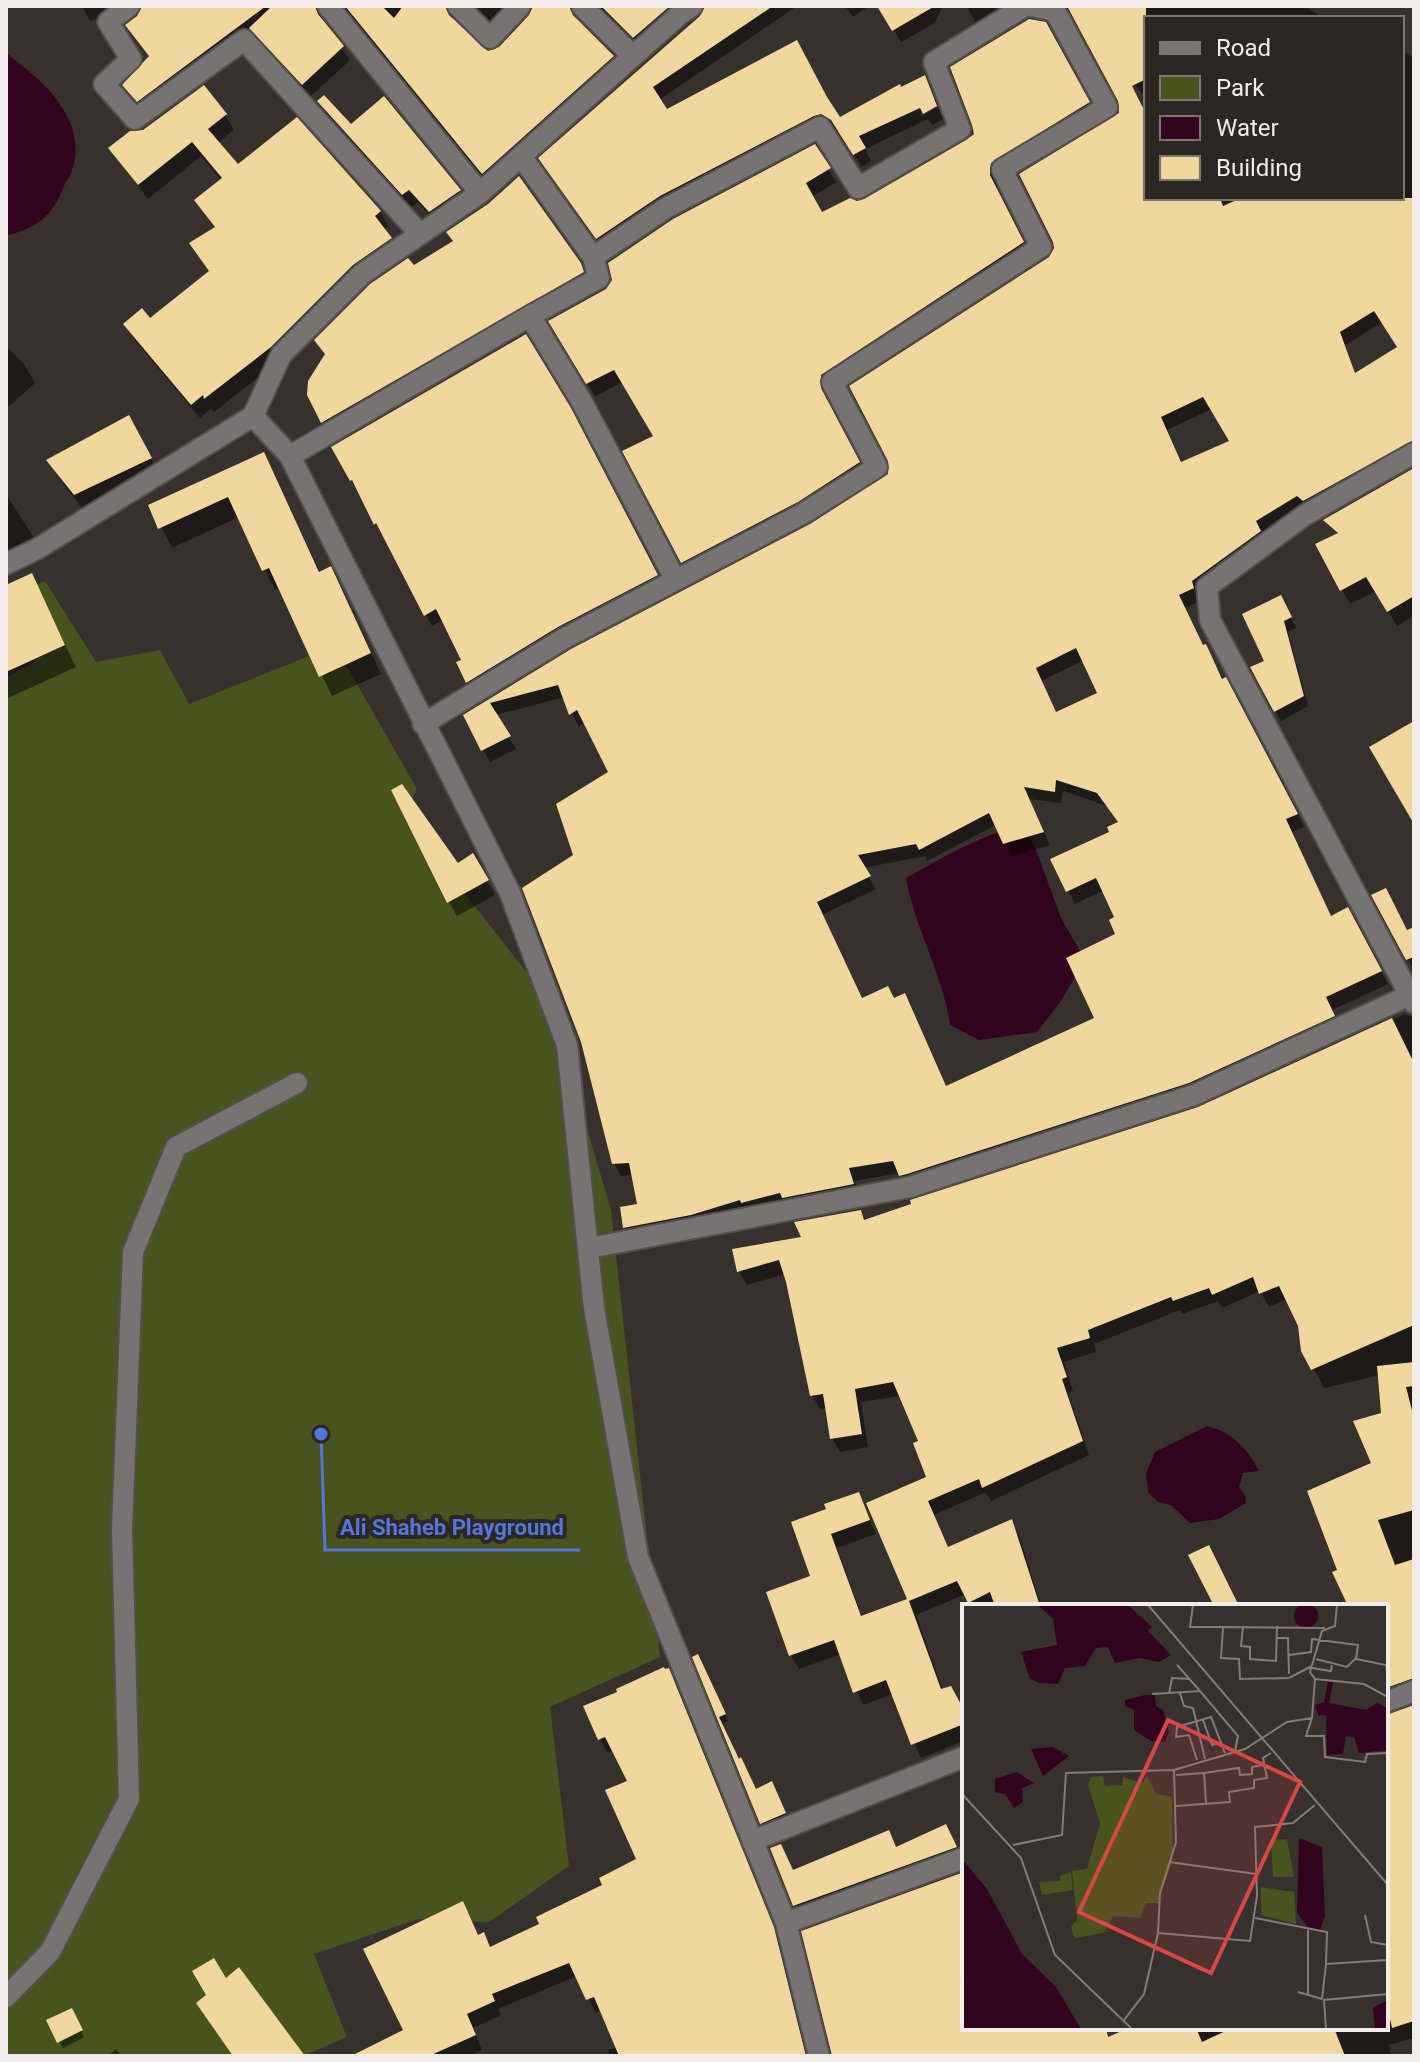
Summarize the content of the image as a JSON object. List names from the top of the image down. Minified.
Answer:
{"places":["Ali Shaheb Playground"],"legend":["Road","Park","Water","Building"]}
